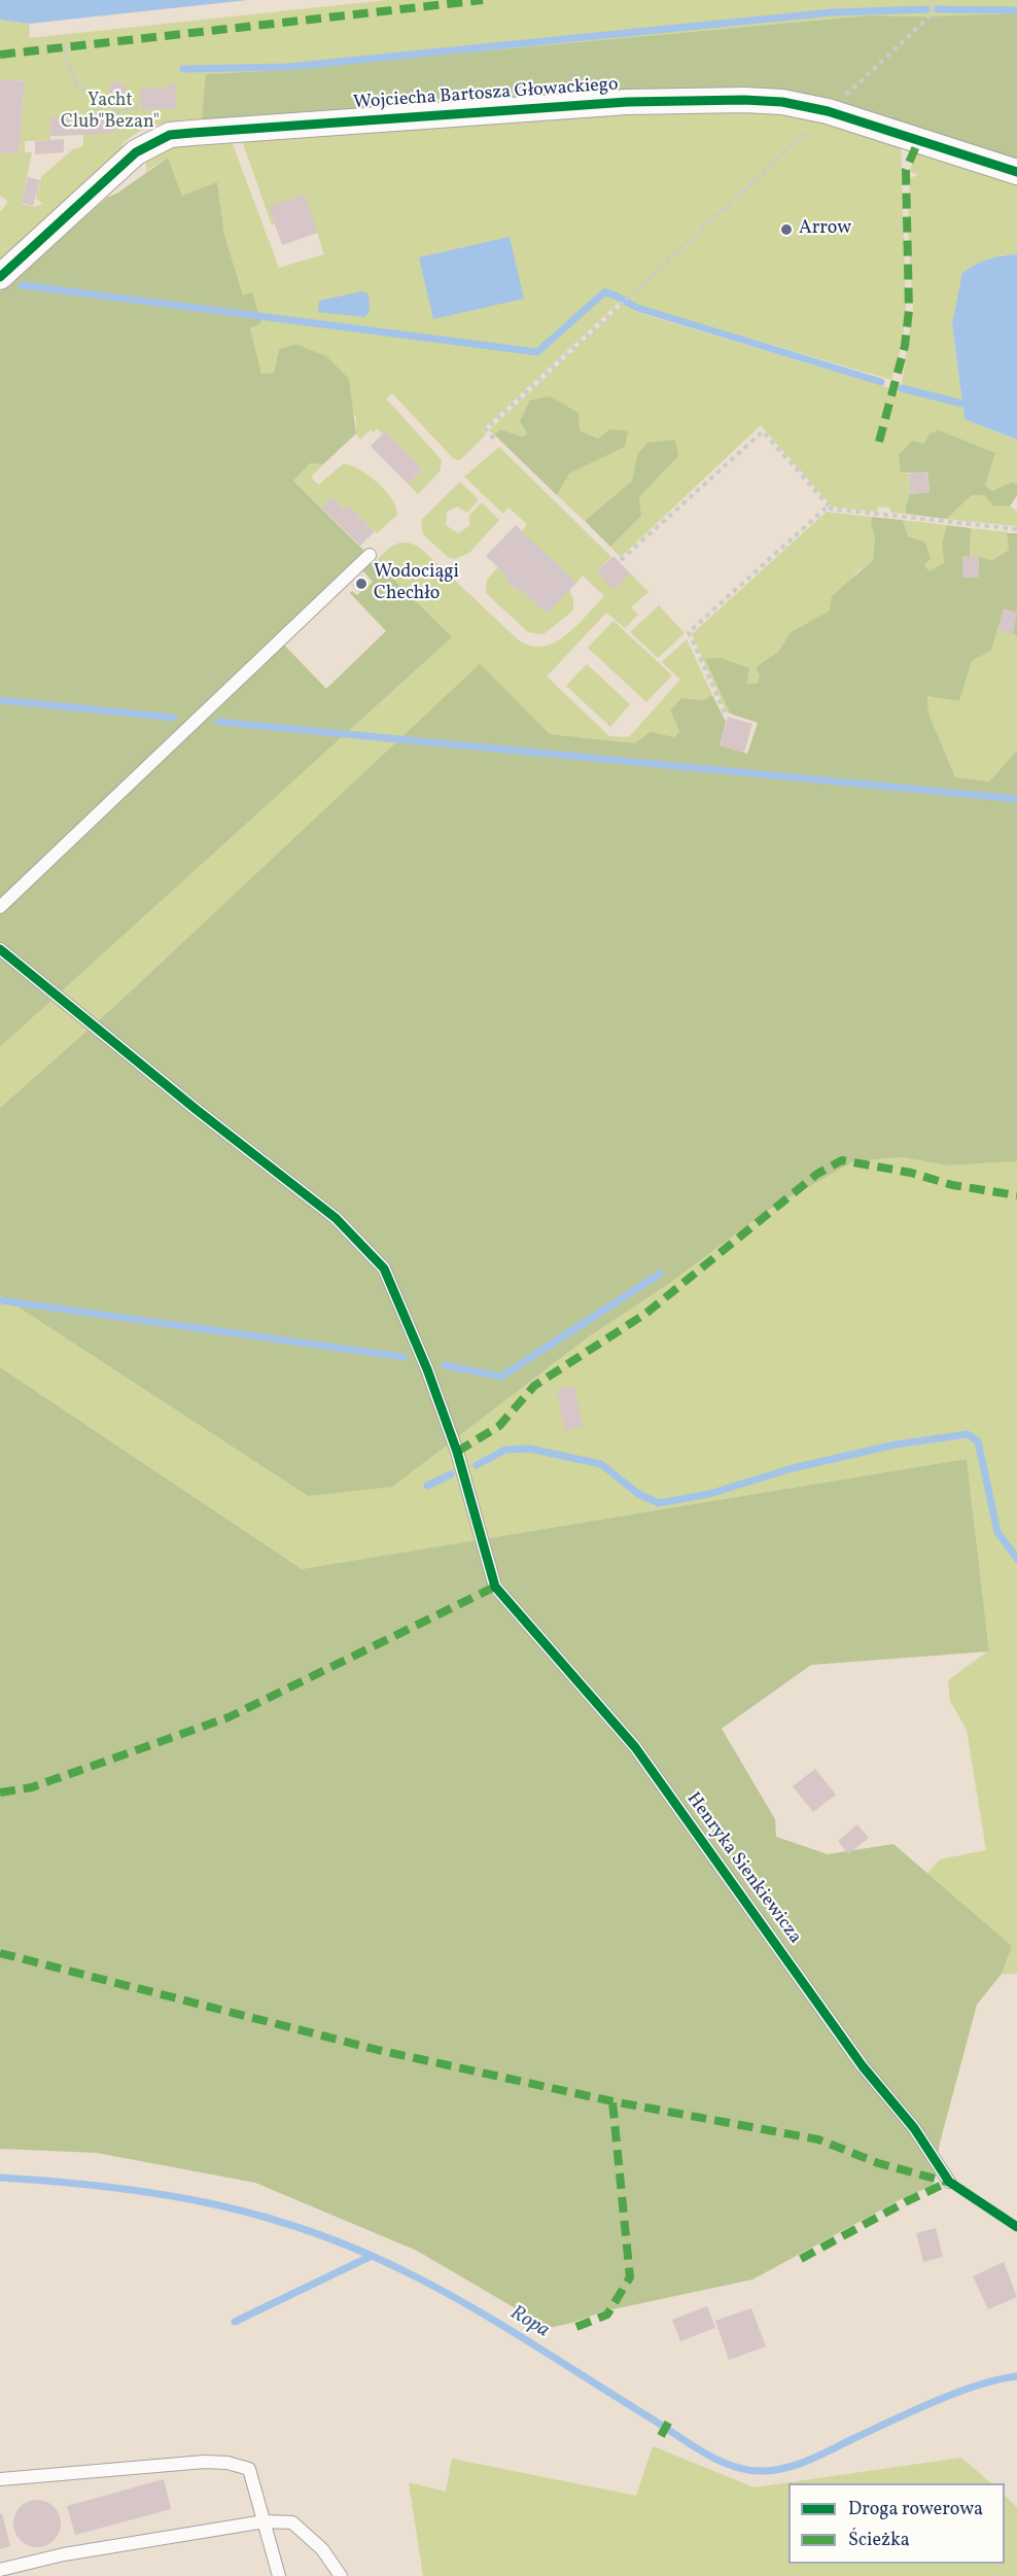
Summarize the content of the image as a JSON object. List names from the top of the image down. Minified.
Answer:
{"streets":{"street":["Wojciecha Bartosza Głowackiego"],"lane":["Henryka Sienkiewicza"]},"water":["Ropa"],"parks":["Yacht Club\"Bezan\""],"places":["Arrow","Wodociągi Chechło"],"legend":["Droga rowerowa","Ścieżka"]}
